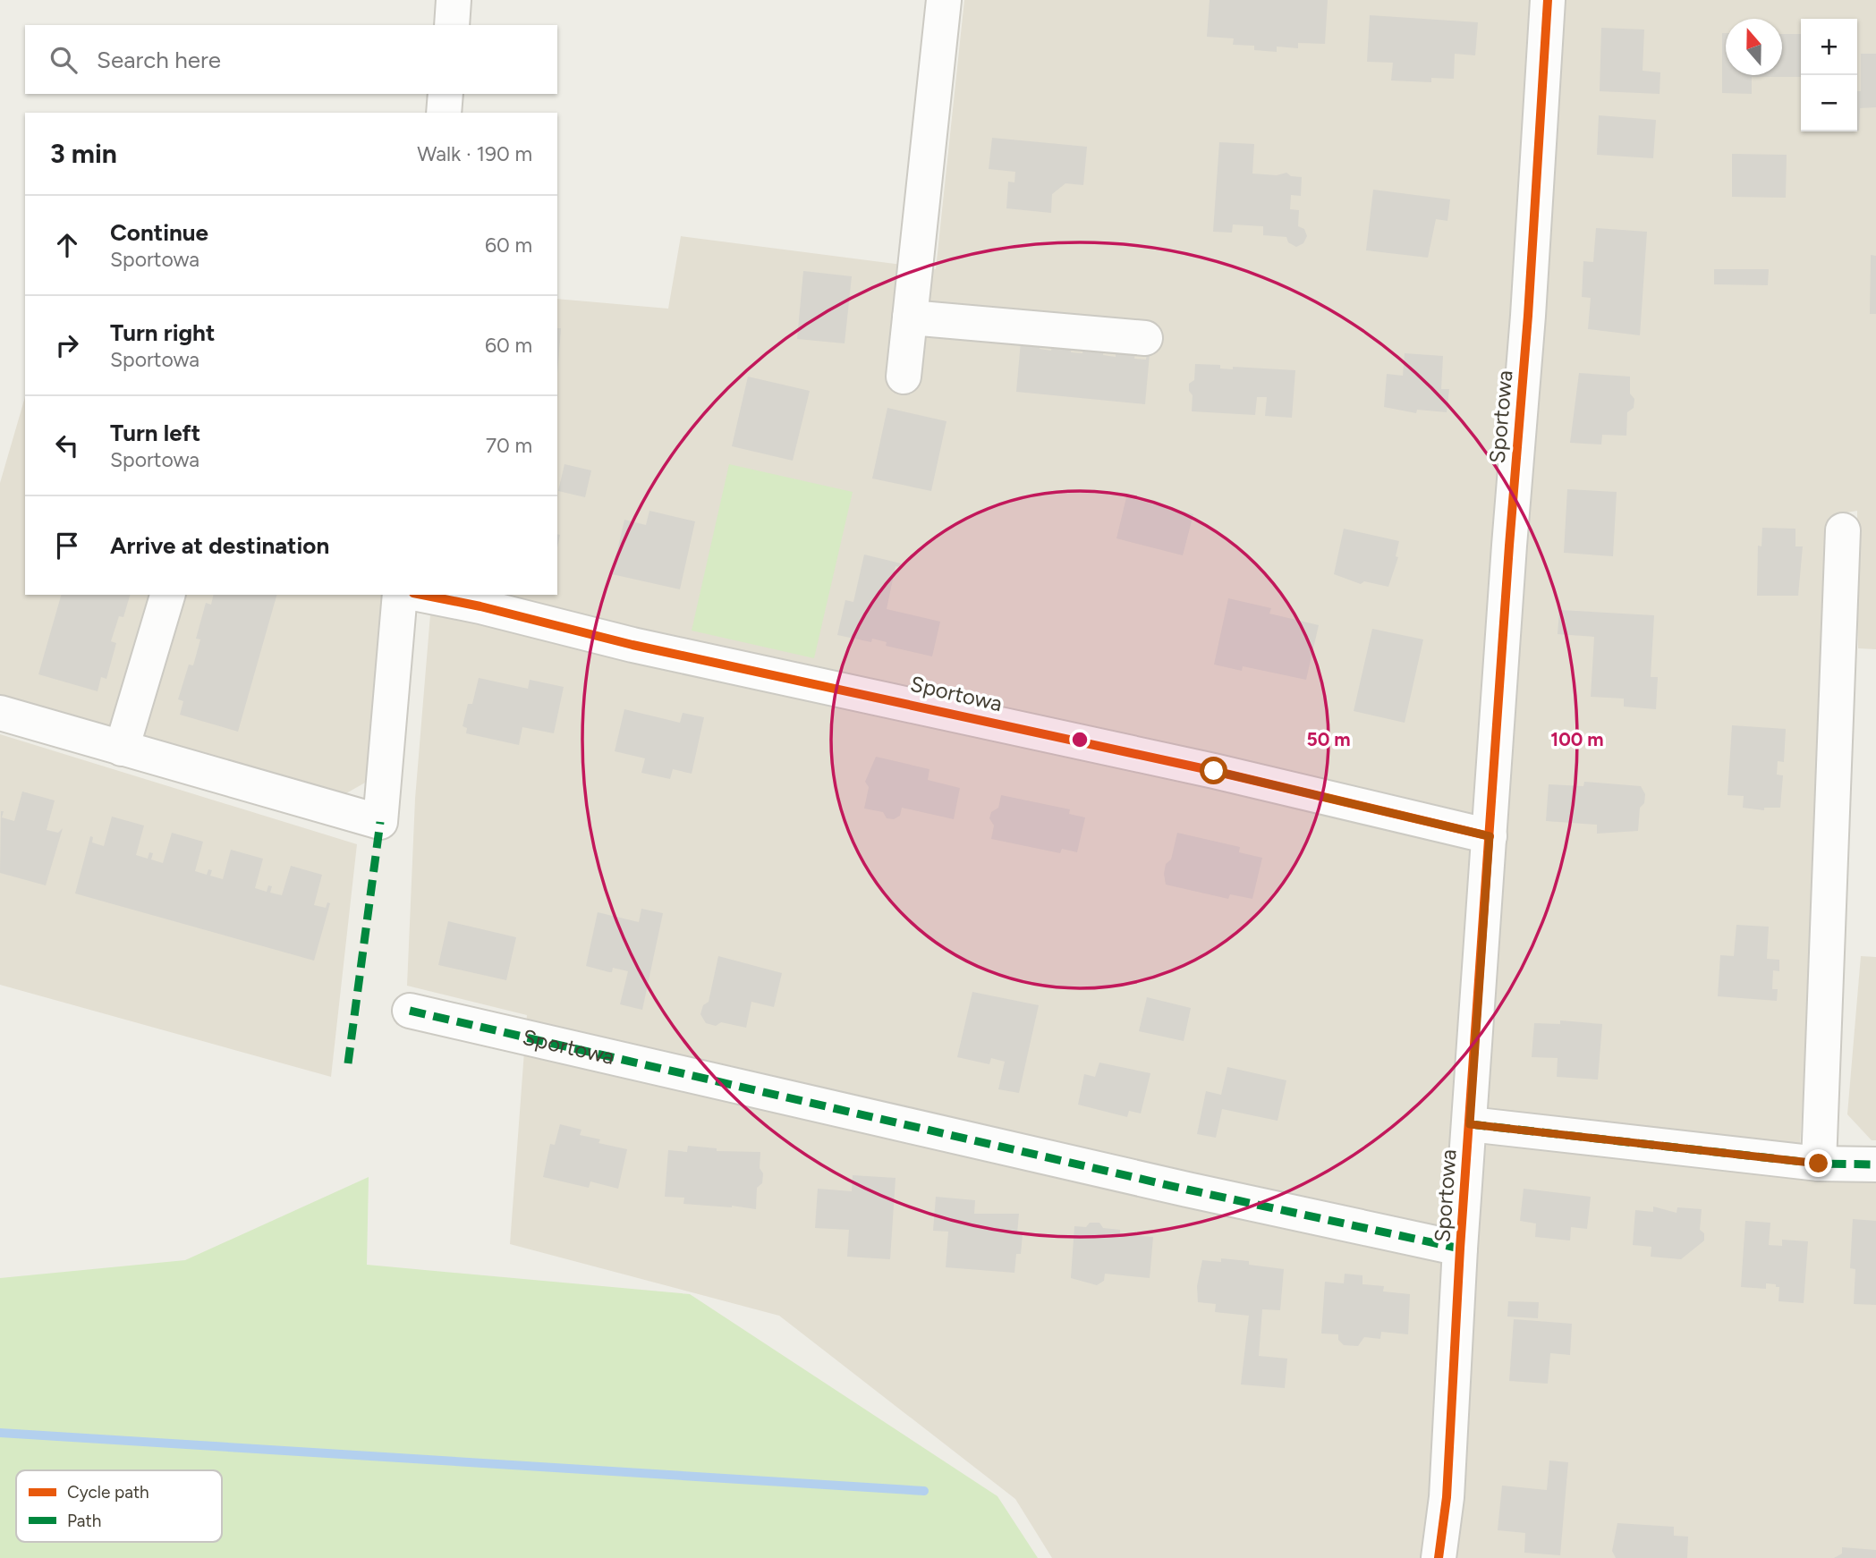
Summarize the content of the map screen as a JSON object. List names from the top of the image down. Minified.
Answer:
{"streets":{"street":["Sportowa"]},"legend":["Cycle path","Path"],"north":"top","page":{"map_buttons":["+","−"],"search":"Search here","heading":["3 min","Walk · 190 m"],"list":[["Continue","Sportowa","60 m"],["Turn right","Sportowa","60 m"],["Turn left","Sportowa","70 m"],"Arrive at destination"]},"rings":["50 m","100 m"]}
